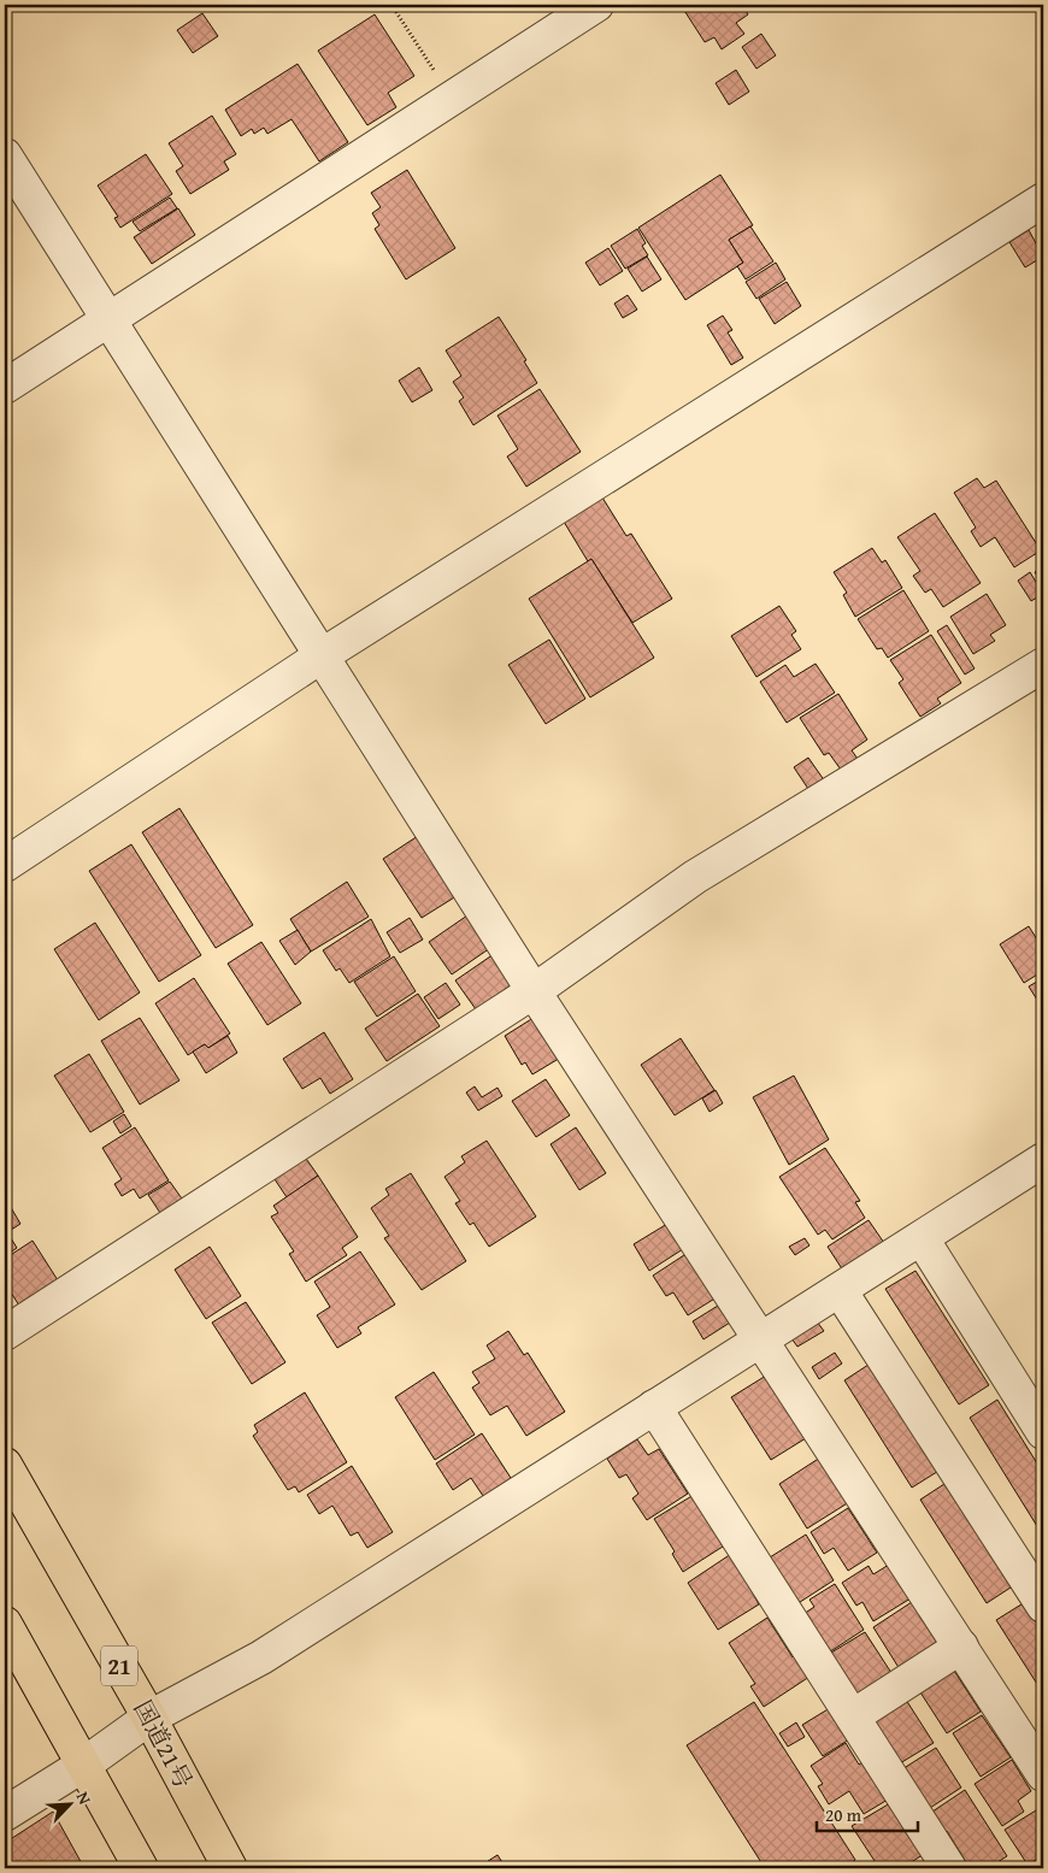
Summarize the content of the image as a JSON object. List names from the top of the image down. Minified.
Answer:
{"streets":{"highway":["21","国道21号"]},"scale_bar":"20 m","north":"top right"}
